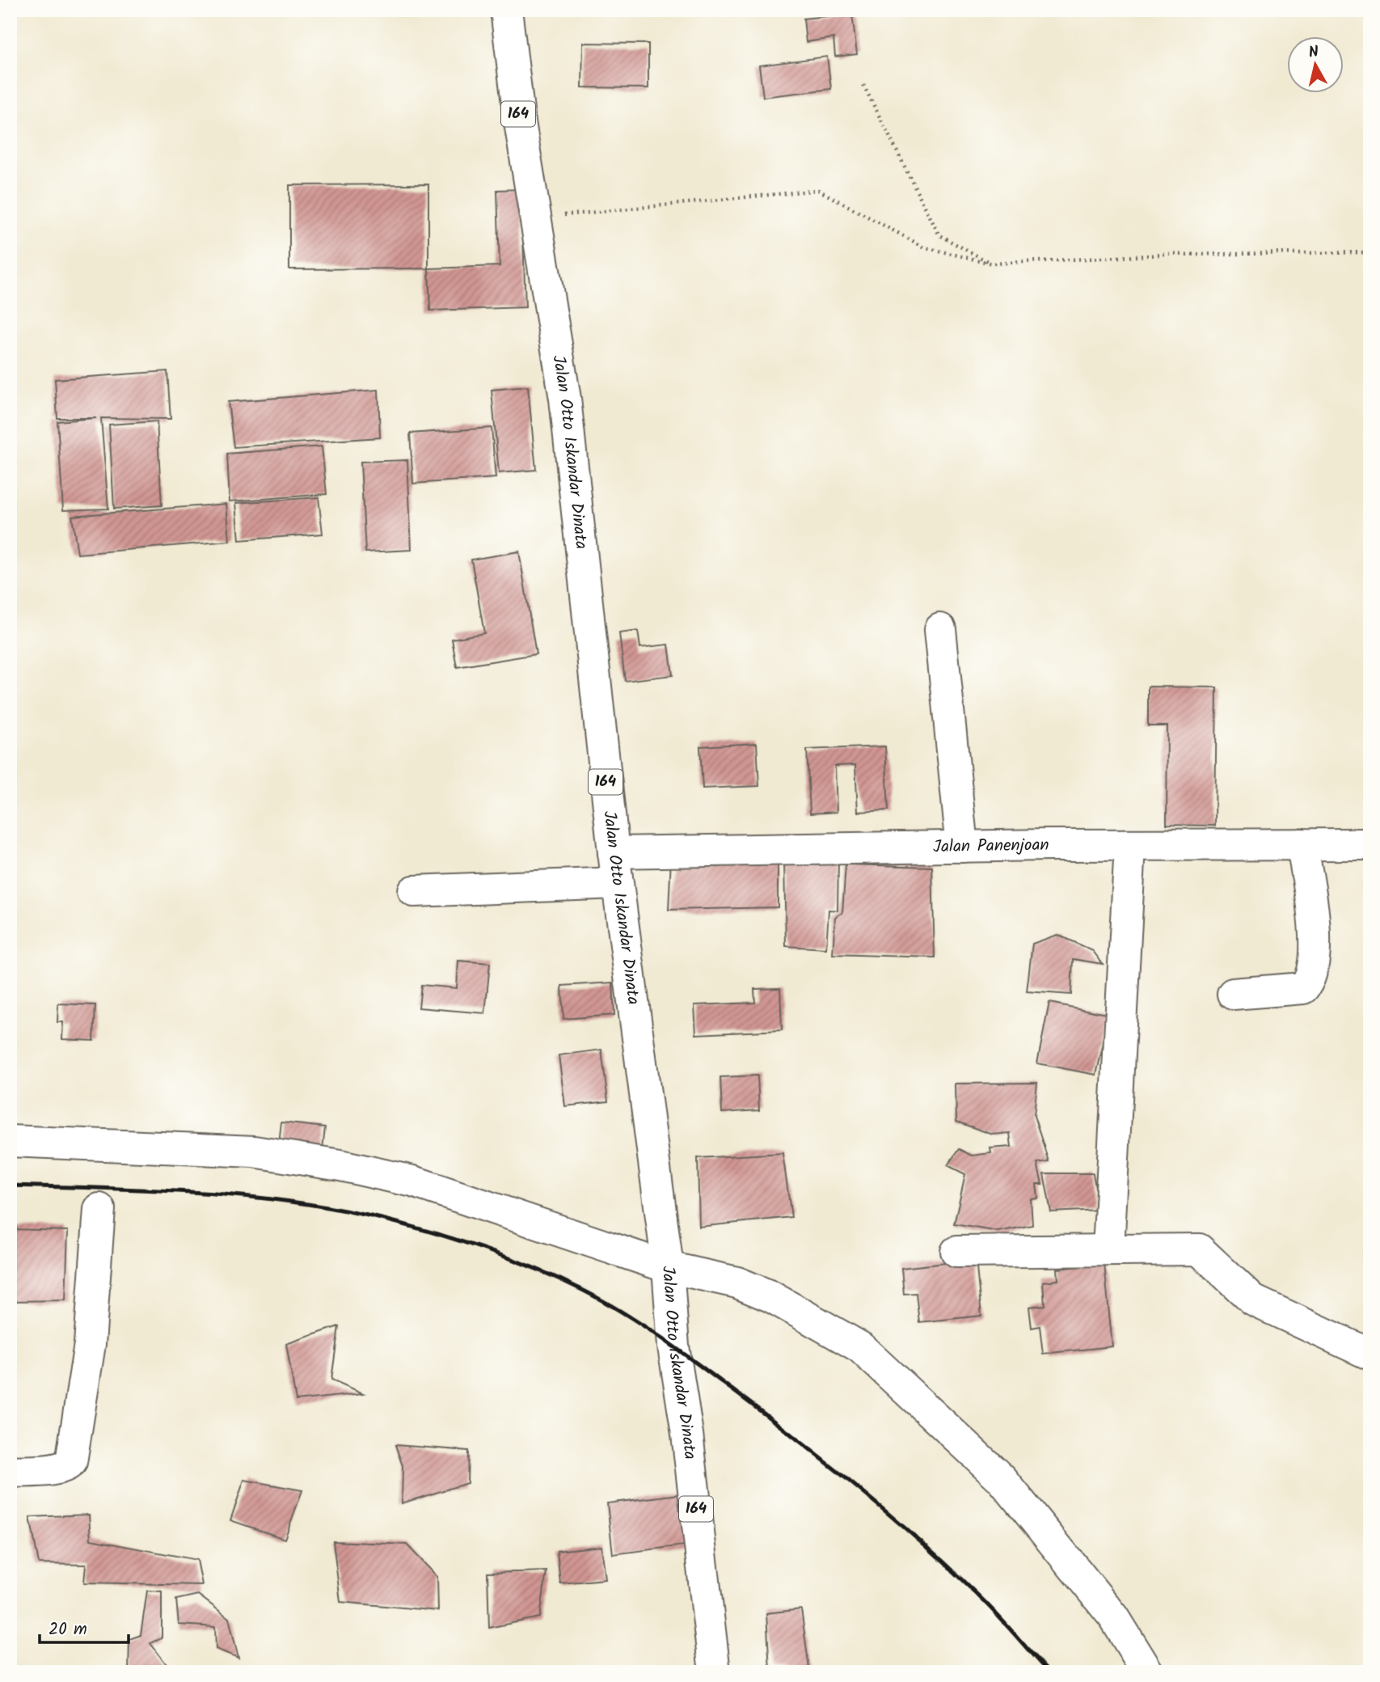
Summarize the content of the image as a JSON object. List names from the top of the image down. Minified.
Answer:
{"streets":{"street":["164","Jalan Otto Iskandar Dinata","Jalan Panenjoan"]},"crossings":[["Jalan Otto Iskandar Dinata","Jalan Panenjoan"]],"scale_bar":"20 m","north":"top"}
